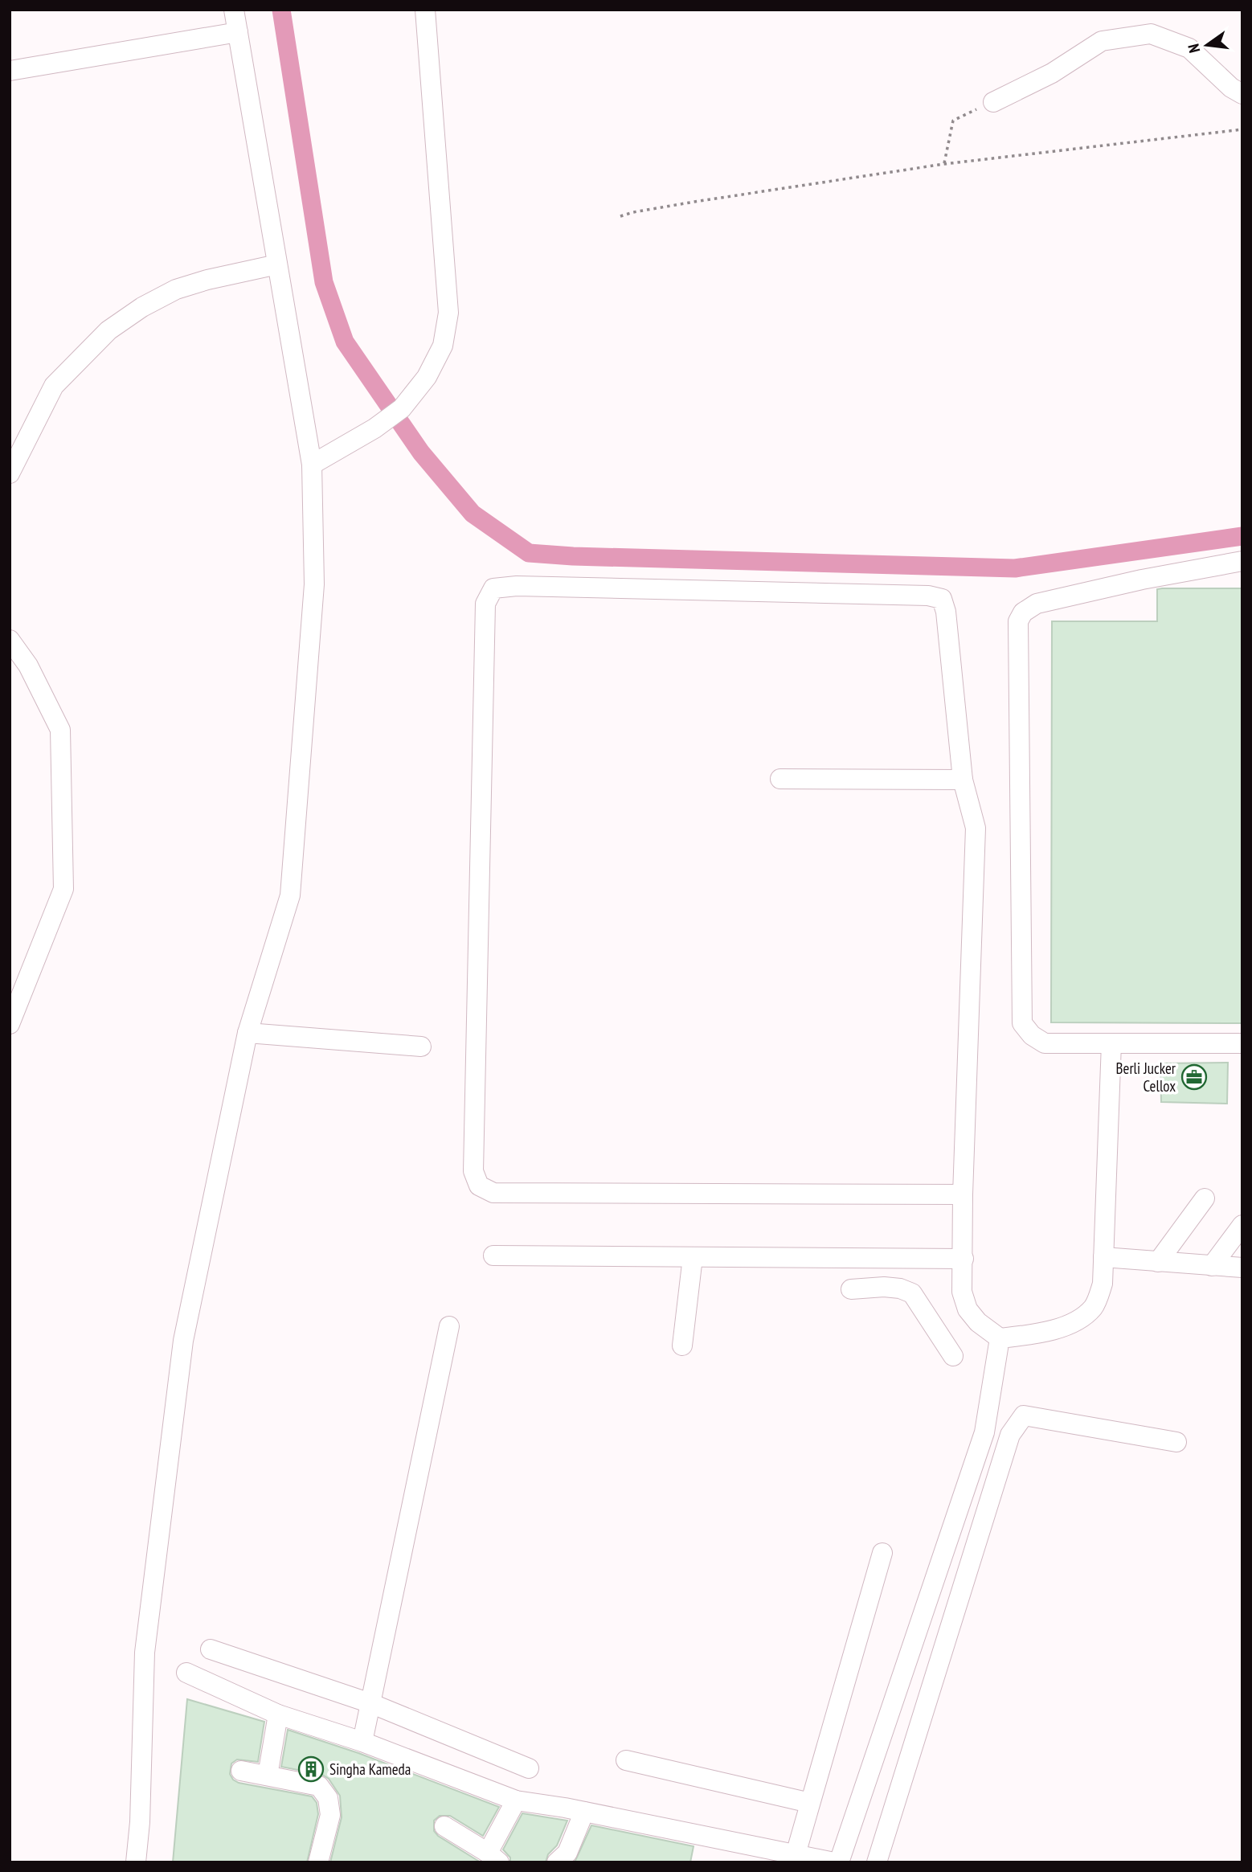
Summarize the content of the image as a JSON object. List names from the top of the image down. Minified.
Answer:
{"places":{"office":["Berli Jucker Cellox"],"building":["Singha Kameda"]},"north":"left"}
